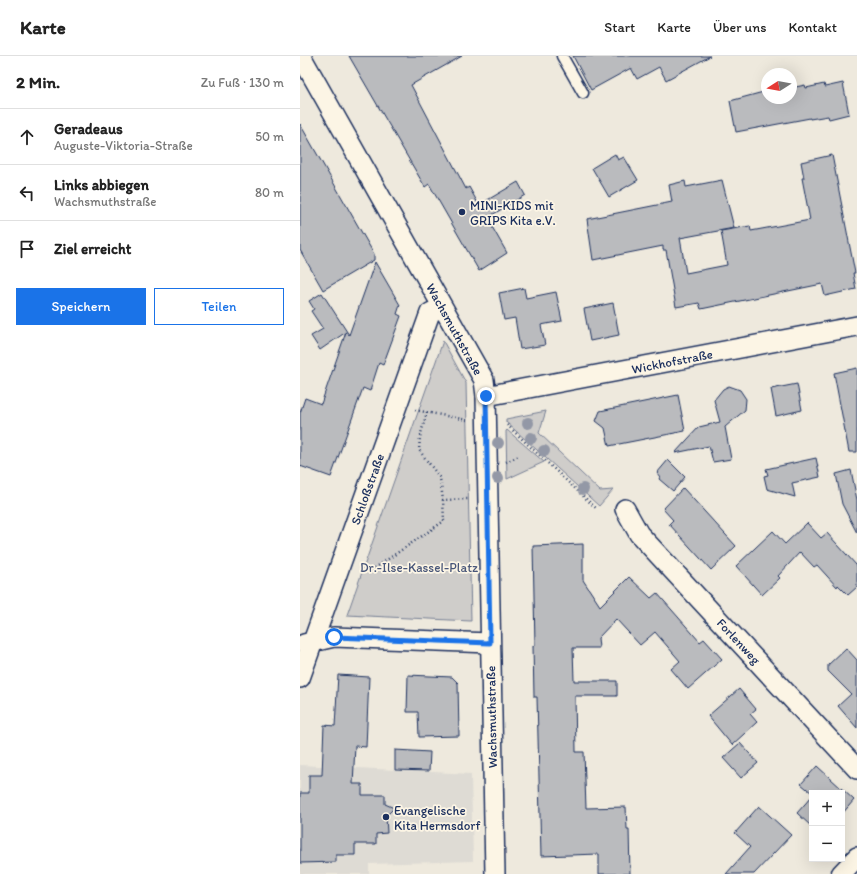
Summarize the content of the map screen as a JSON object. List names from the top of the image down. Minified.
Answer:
{"streets":{"street":["Wachsmuthstraße","Wickhofstraße","Schloßstraße","Forlenweg"]},"crossings":[["Wachsmuthstraße","Wickhofstraße"],["Wachsmuthstraße","Schloßstraße"]],"parks":["Dr.-Ilse-Kassel-Platz"],"places":["MINI-KIDS mit GRIPS Kita e.V.","Evangelische Kita Hermsdorf"],"north":"left","page":{"header":"Karte","nav":["Start","Karte","Über uns","Kontakt"],"heading":["2 Min.","Zu Fuß · 130 m"],"list":[["Geradeaus","Auguste-Viktoria-Straße","50 m"],["Links abbiegen","Wachsmuthstraße","80 m"],"Ziel erreicht"],"buttons":["Speichern","Teilen"],"map_buttons":["+","−"]}}
